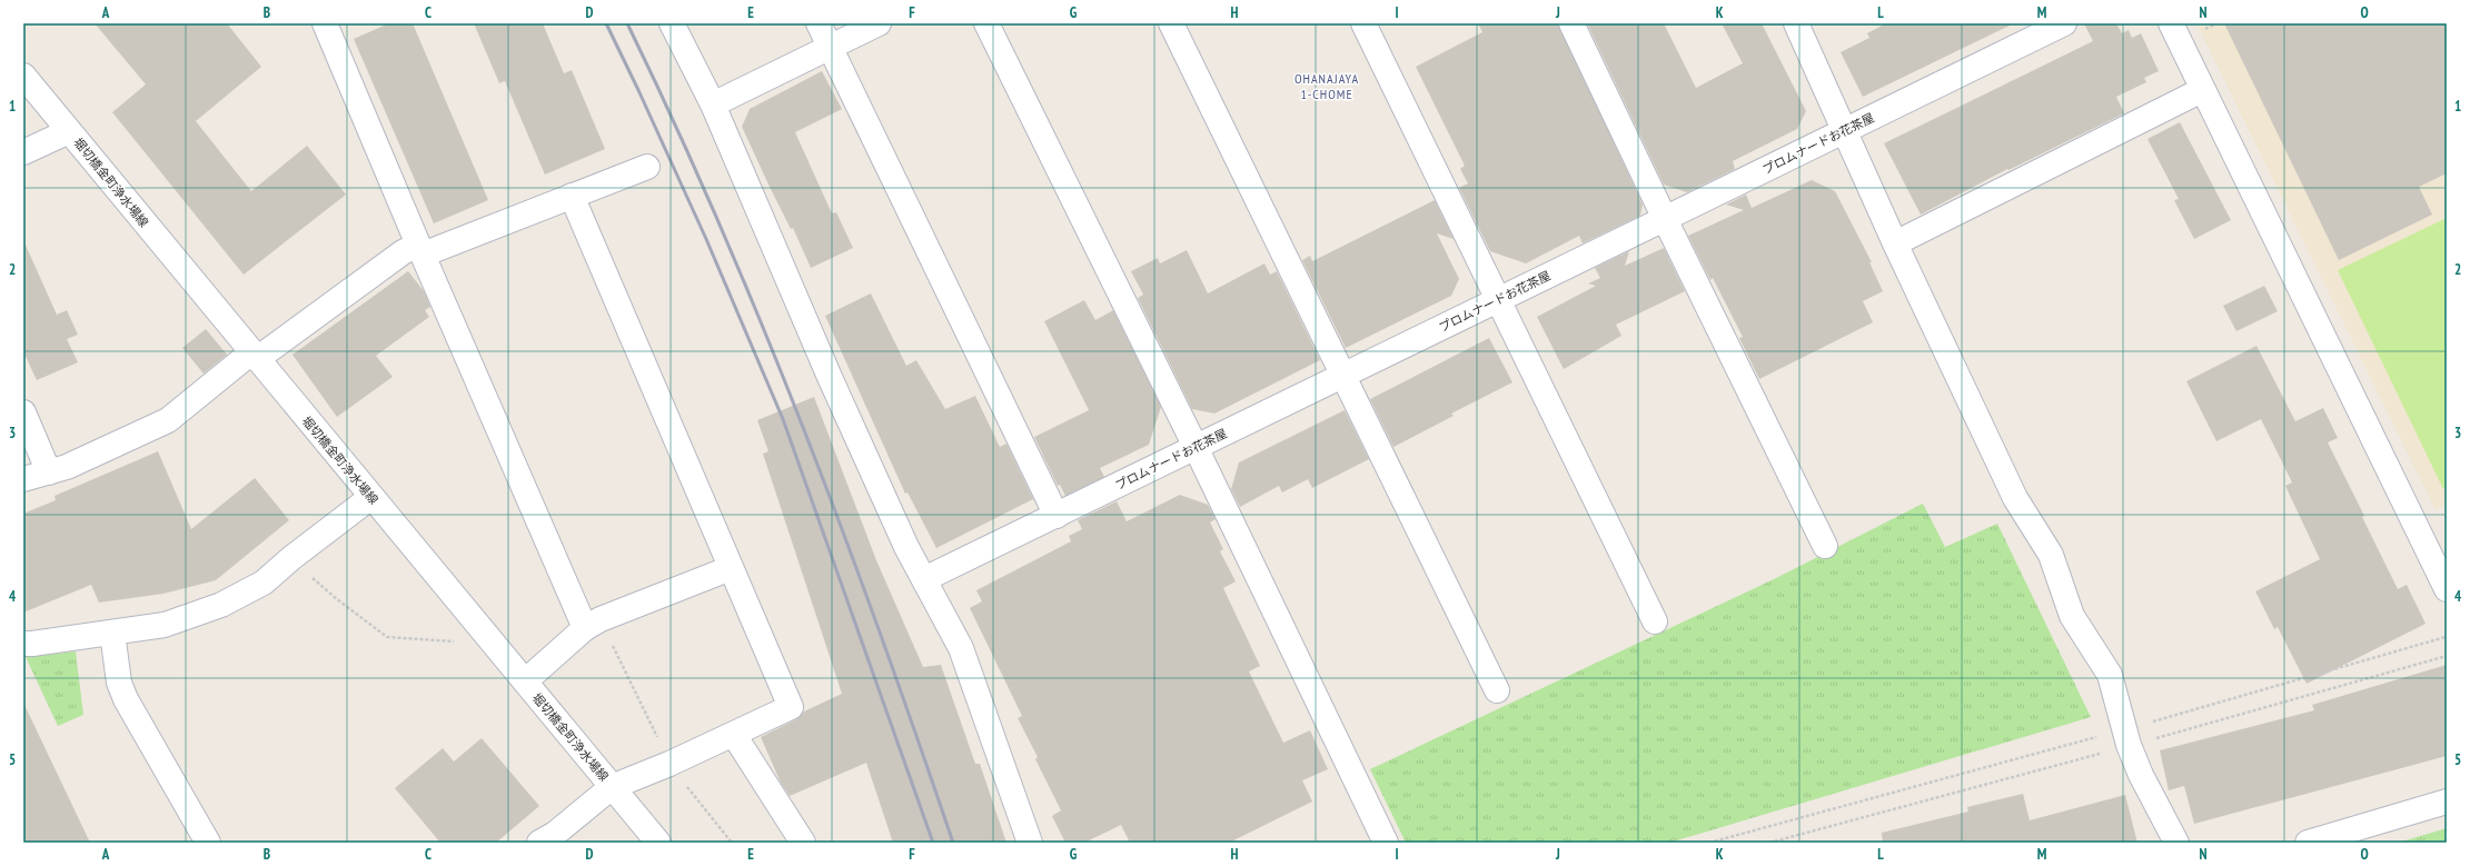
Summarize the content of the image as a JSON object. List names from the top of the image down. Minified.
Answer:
{"streets":{"street":["プロムナードお花茶屋","堀切橋金町浄水場線"]},"districts":["OHANAJAYA 1-CHOME"],"grid":{"columns":["A","B","C","D","E","F","G","H","I","J","K","L","M","N","O"],"rows":["1","2","3","4","5"]}}
